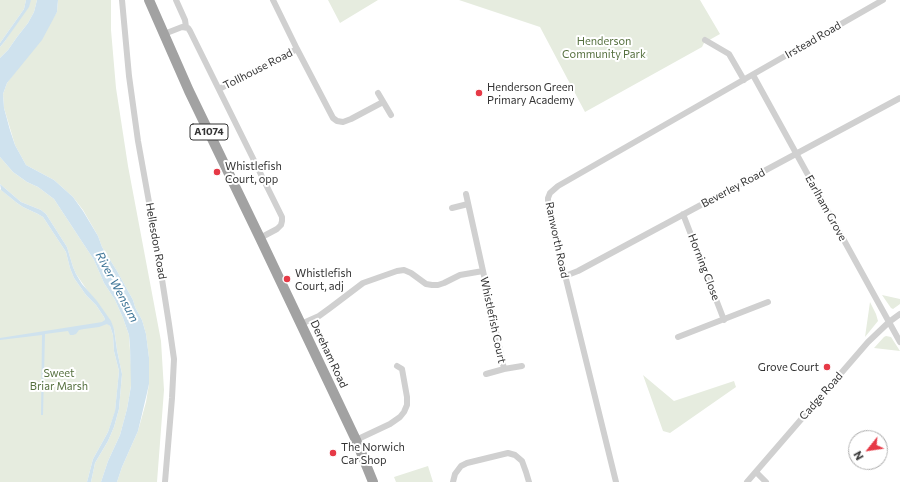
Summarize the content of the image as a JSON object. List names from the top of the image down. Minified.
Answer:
{"streets":{"highway":["A1074","Dereham Road"],"street":["Irstead Road","Tollhouse Road","Beverley Road","Earlham Grove","Ranworth Road","Hellesdon Road","Horning Close","Whistlefish Court","Cadge Road"]},"crossings":[["Irstead Road","Earlham Grove"],["Irstead Road","Ranworth Road"],["Beverley Road","Earlham Grove"],["Beverley Road","Ranworth Road"],["Beverley Road","Horning Close"],["Earlham Grove","Cadge Road"],["Whistlefish Court","Dereham Road"]],"water":["River Wensum"],"parks":["Henderson Community Park","Sweet Briar Marsh"],"places":["Henderson Green Primary Academy","Whistlefish Court, opp","Whistlefish Court, adj","Grove Court","The Norwich Car Shop"],"north":"bottom left"}
